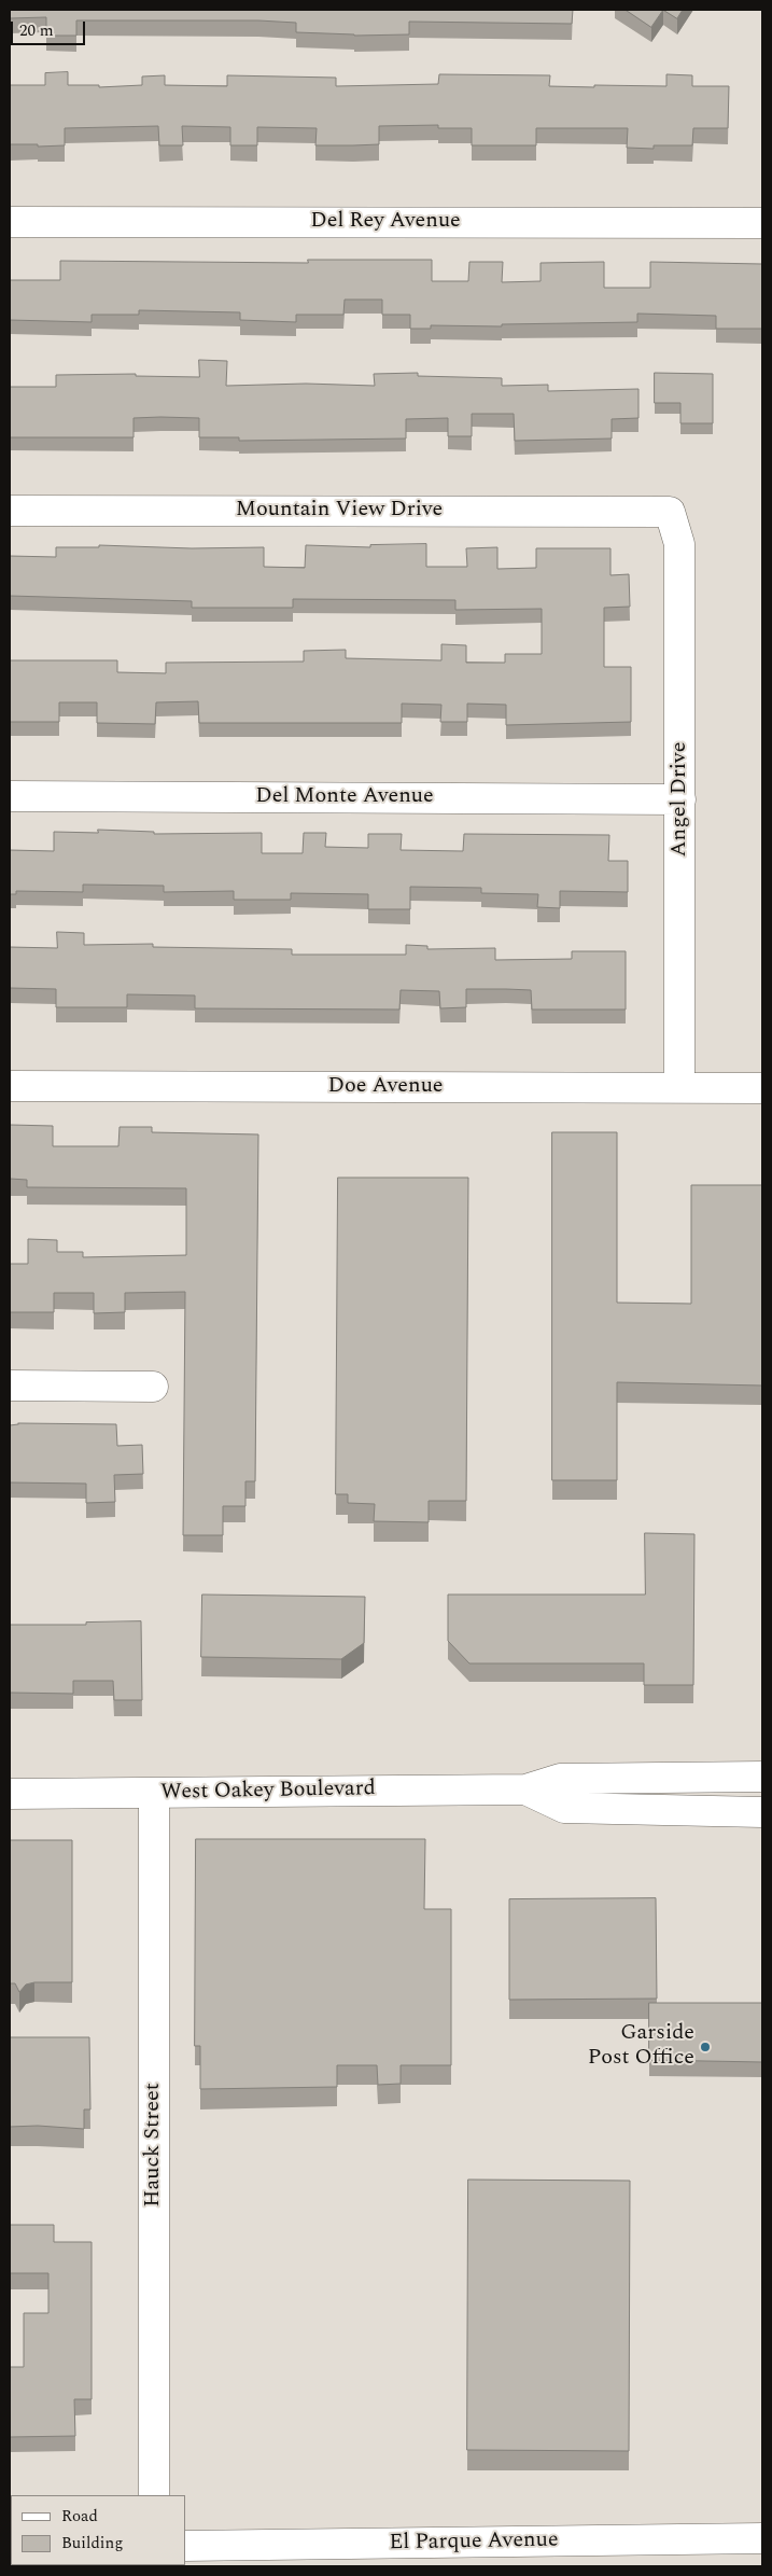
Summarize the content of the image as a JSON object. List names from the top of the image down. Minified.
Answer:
{"streets":{"street":["Del Rey Avenue","Mountain View Drive","Del Monte Avenue","Angel Drive","Doe Avenue","West Oakey Boulevard","Hauck Street","El Parque Avenue"]},"crossings":[["Mountain View Drive","Angel Drive"],["Del Monte Avenue","Angel Drive"],["Angel Drive","Doe Avenue"],["West Oakey Boulevard","Hauck Street"]],"places":["Garside Post Office"],"legend":["Road","Building"],"scale_bar":"20 m"}
